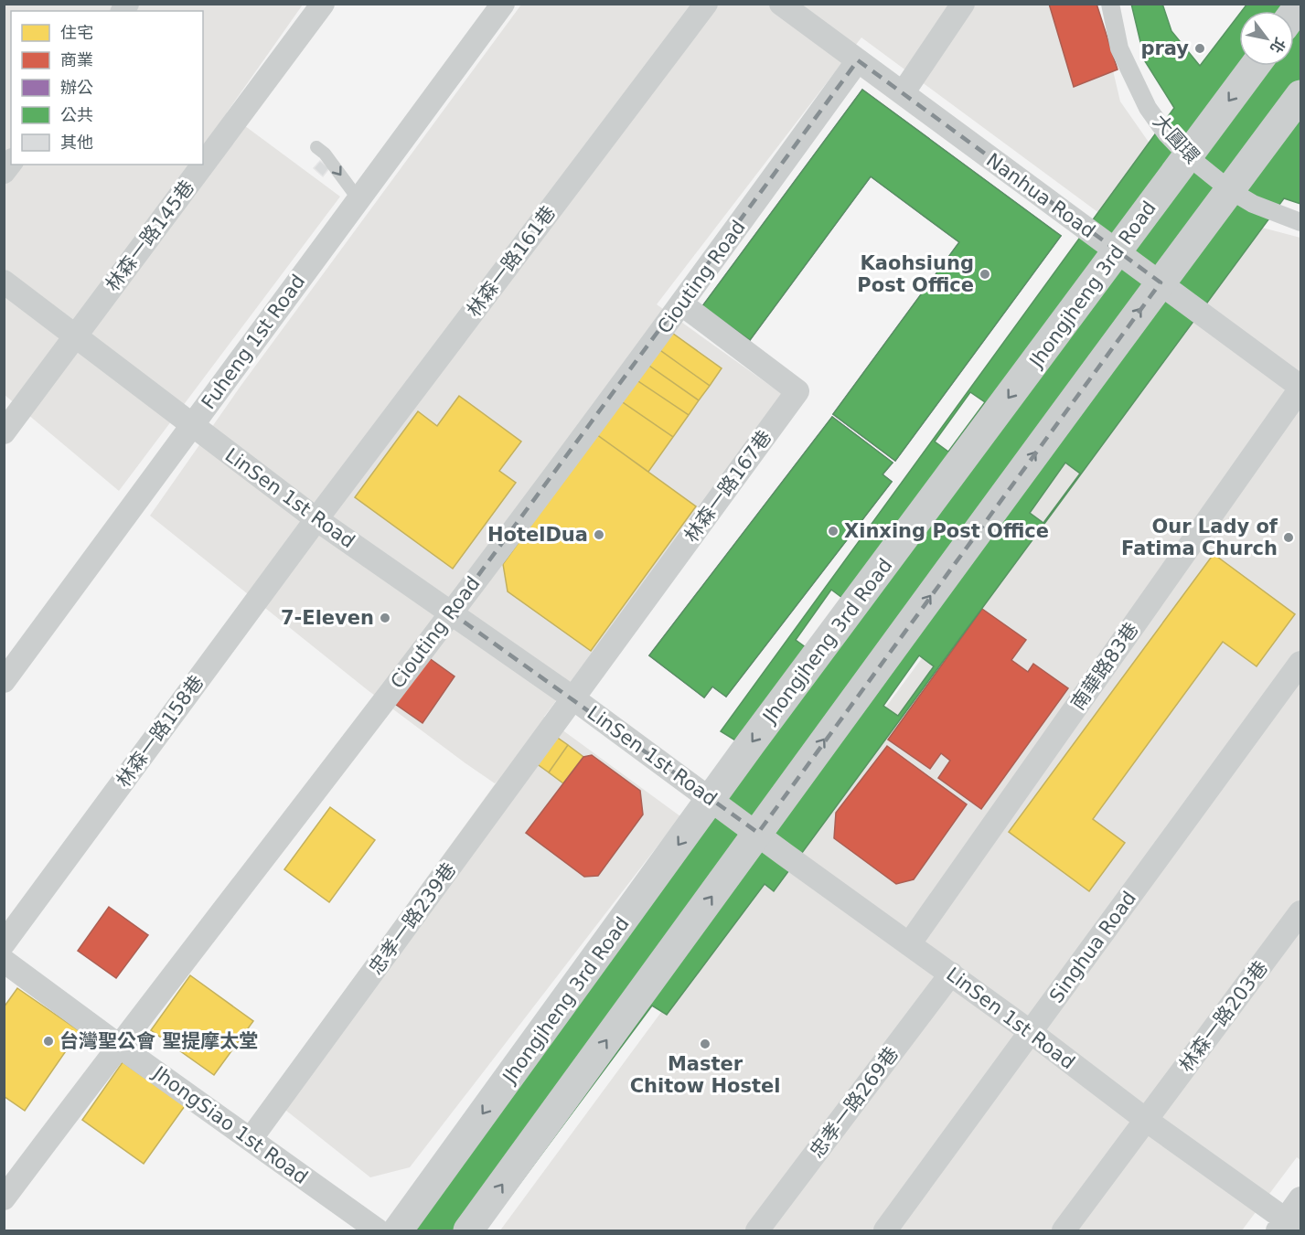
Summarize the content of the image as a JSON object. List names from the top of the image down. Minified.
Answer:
{"streets":{"street":["大圓環","Nanhua Road","林森一路145巷","林森一路161巷","Ciouting Road","Jhongjheng 3rd Road","Fuheng 1st Road","林森一路167巷","LinSen 1st Road","南華路83巷","林森一路158巷","忠孝一路239巷","Singhua Road","林森一路203巷","忠孝一路269巷","JhongSiao 1st Road"]},"crossings":[["大圓環","Jhongjheng 3rd Road"],["Nanhua Road","Ciouting Road"],["Nanhua Road","Jhongjheng 3rd Road"],["Nanhua Road","南華路83巷"],["林森一路145巷","LinSen 1st Road"],["林森一路161巷","LinSen 1st Road"],["林森一路161巷","林森一路158巷"],["Ciouting Road","林森一路167巷"],["Ciouting Road","LinSen 1st Road"],["Ciouting Road","JhongSiao 1st Road"],["Jhongjheng 3rd Road","LinSen 1st Road"],["Fuheng 1st Road","LinSen 1st Road"],["林森一路167巷","LinSen 1st Road"],["林森一路167巷","忠孝一路239巷"],["LinSen 1st Road","南華路83巷"],["LinSen 1st Road","林森一路158巷"],["LinSen 1st Road","忠孝一路239巷"],["LinSen 1st Road","Singhua Road"],["LinSen 1st Road","林森一路203巷"],["LinSen 1st Road","忠孝一路269巷"],["忠孝一路239巷","JhongSiao 1st Road"]],"places":["pray","Kaohsiung Post Office","Xinxing Post Office","HotelDua","Our Lady of Fatima Church","7-Eleven","台灣聖公會 聖提摩太堂","Master Chitow Hostel"],"legend":["住宅","商業","辦公","公共","其他"],"north":"bottom right"}
